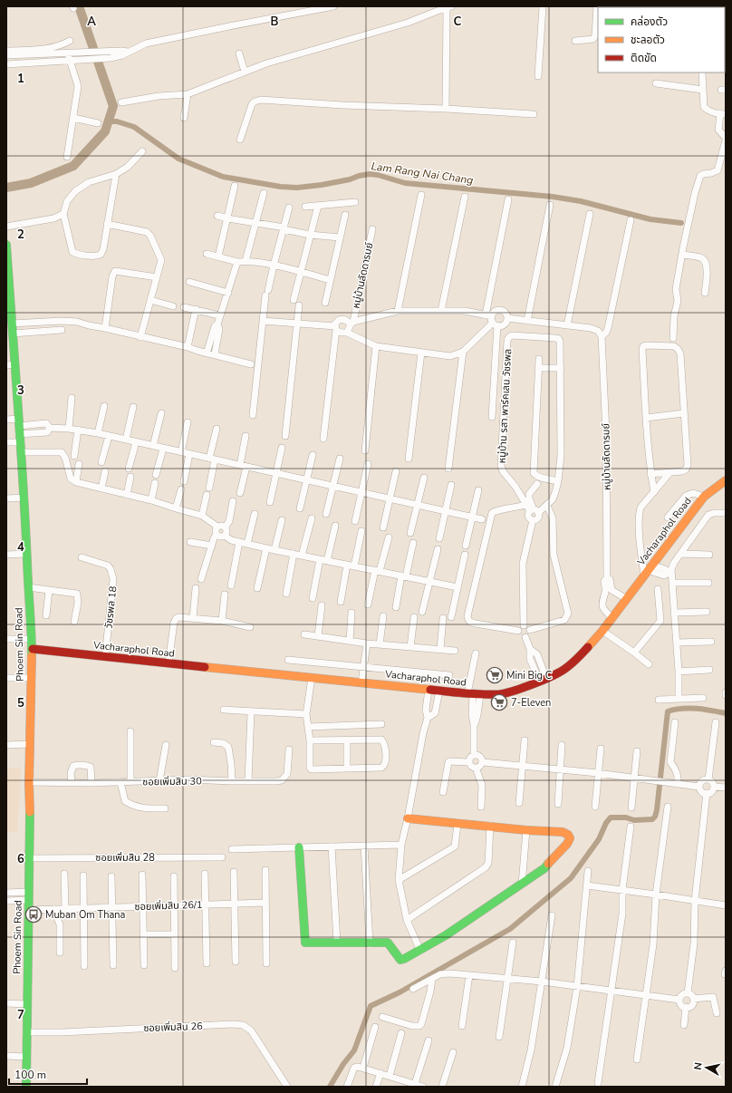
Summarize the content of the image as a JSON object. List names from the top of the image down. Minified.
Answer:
{"streets":{"street":["หมู่บ้านลัดดารมย์","หมู่บ้าน รสา พาร์คเลน วัชรพล","Vacharaphol Road","วัชรพล 18","Phoem Sin Road","ซอยเพิ่มสิน 30","ซอยเพิ่มสิน 28","ซอยเพิ่มสิน 26/1","ซอยเพิ่มสิน 26"]},"crossings":[["หมู่บ้านลัดดารมย์","Vacharaphol Road"],["Vacharaphol Road","วัชรพล 18"],["Vacharaphol Road","Phoem Sin Road"],["Phoem Sin Road","ซอยเพิ่มสิน 30"],["Phoem Sin Road","ซอยเพิ่มสิน 28"],["Phoem Sin Road","ซอยเพิ่มสิน 26/1"],["Phoem Sin Road","ซอยเพิ่มสิน 26"]],"water":["Lam Rang Nai Chang"],"places":{"supermarket":["Mini Big C","7-Eleven"],"bus stop":["Muban Om Thana"]},"legend":["คล่องตัว","ชะลอตัว","ติดขัด"],"scale_bar":"100 m","north":"left","grid":{"columns":["A","B","C"],"rows":["1","2","3","4","5","6","7"]}}
